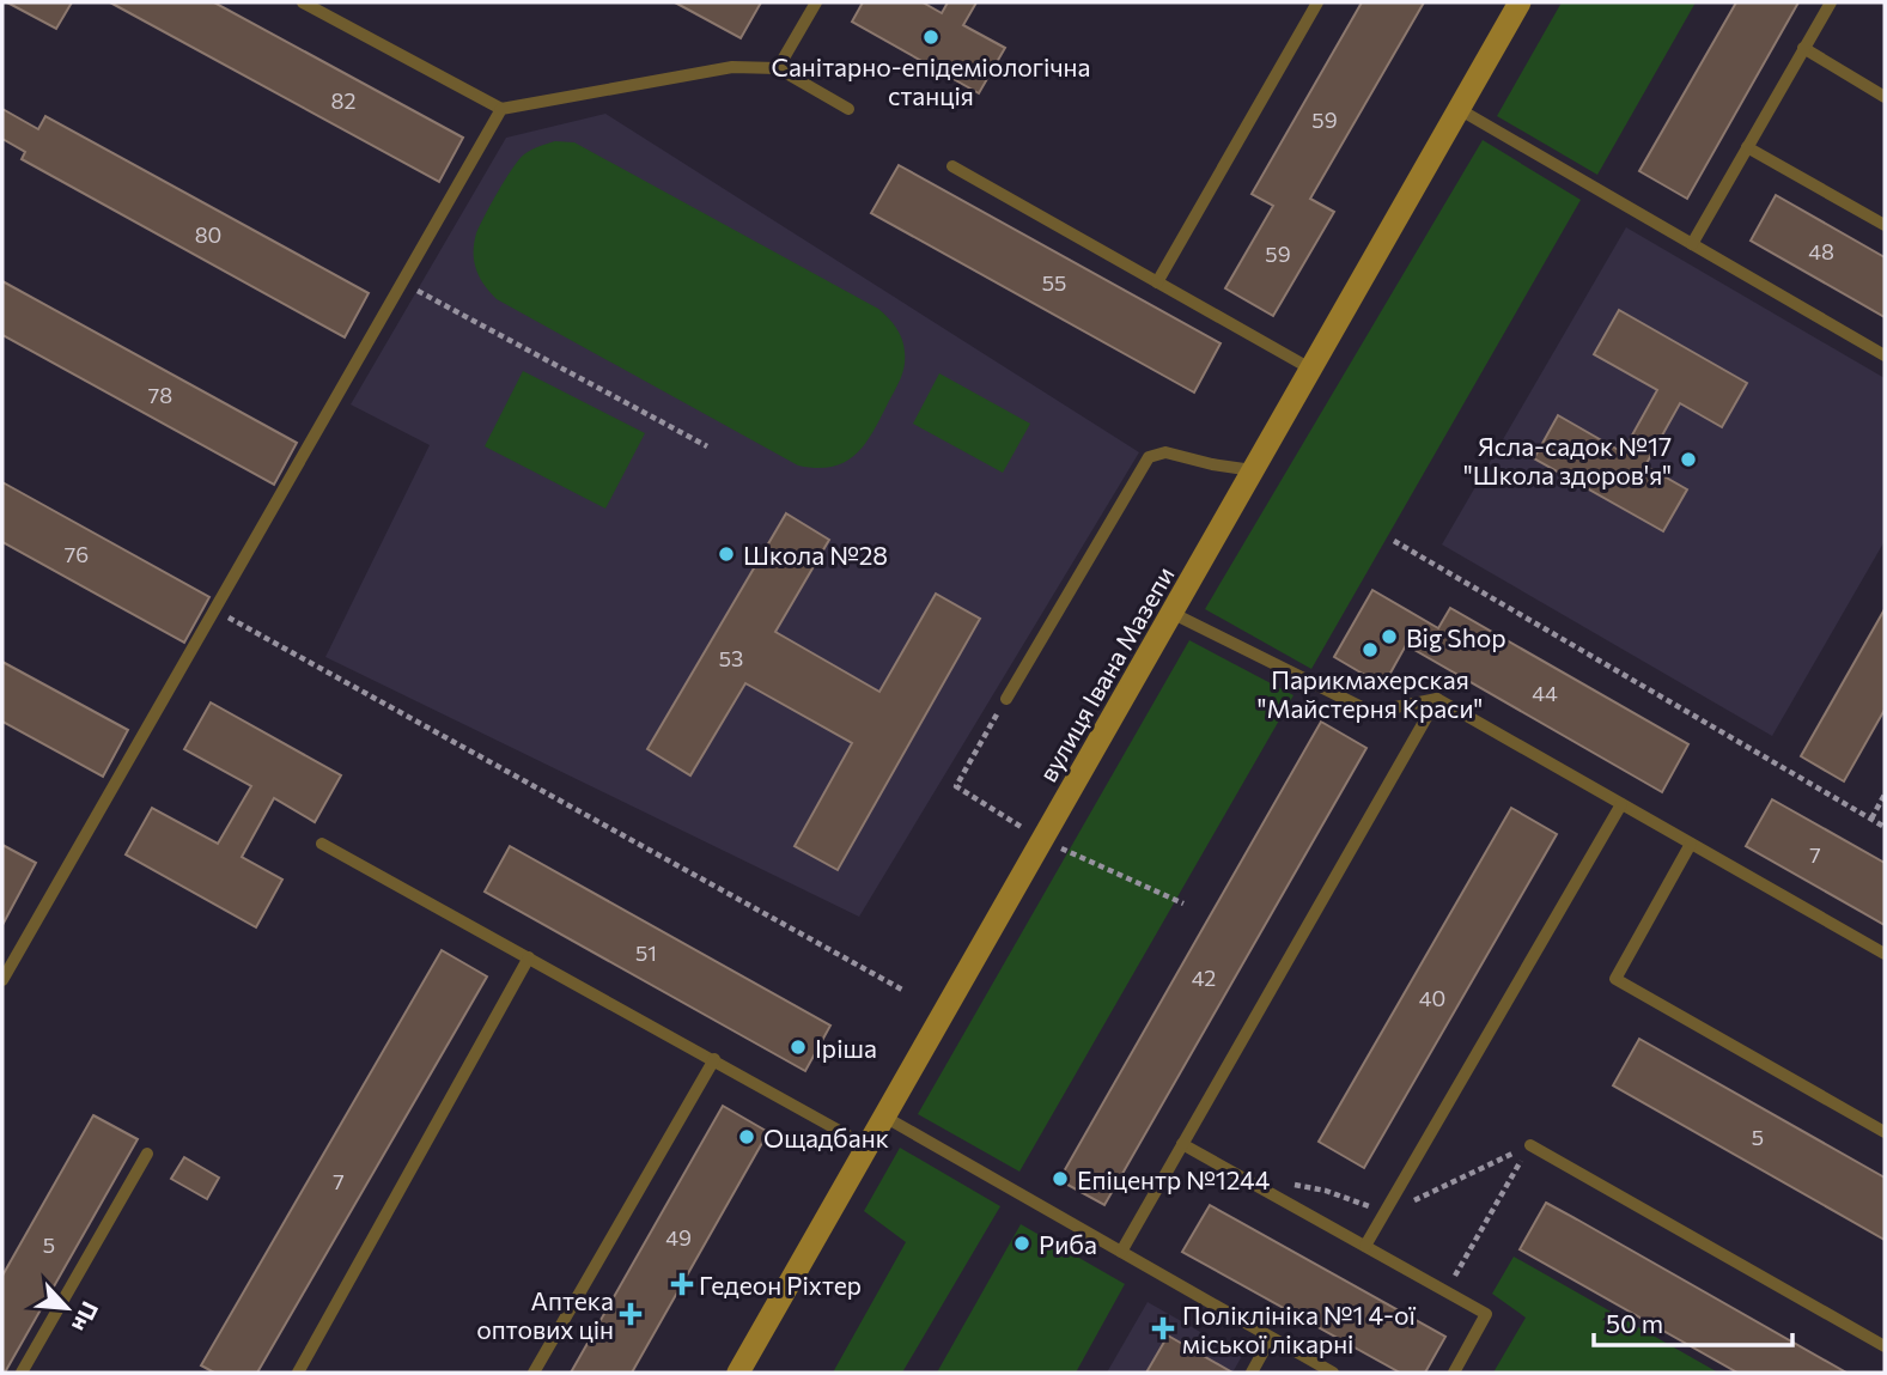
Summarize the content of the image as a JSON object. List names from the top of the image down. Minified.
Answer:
{"streets":{"main road":["вулиця Івана Мазепи"]},"places":{"other":["Санітарно-епідеміологічна станція","Ясла-садок №17 \"Школа здоров'я\"","Школа №28","Big Shop","Парикмахерская \"Майстерня Краси\"","Іріша","Ощадбанк","Епіцентр №1244","Риба"],"health":["Гедеон Ріхтер","Аптека оптових цін","Поліклініка №1 4-ої міської лікарні"]},"house_numbers":["82","59","80","48","59","55","78","76","53","44","7","51","42","40","5","7","49","5"],"scale_bar":"50 m","north":"bottom right"}
